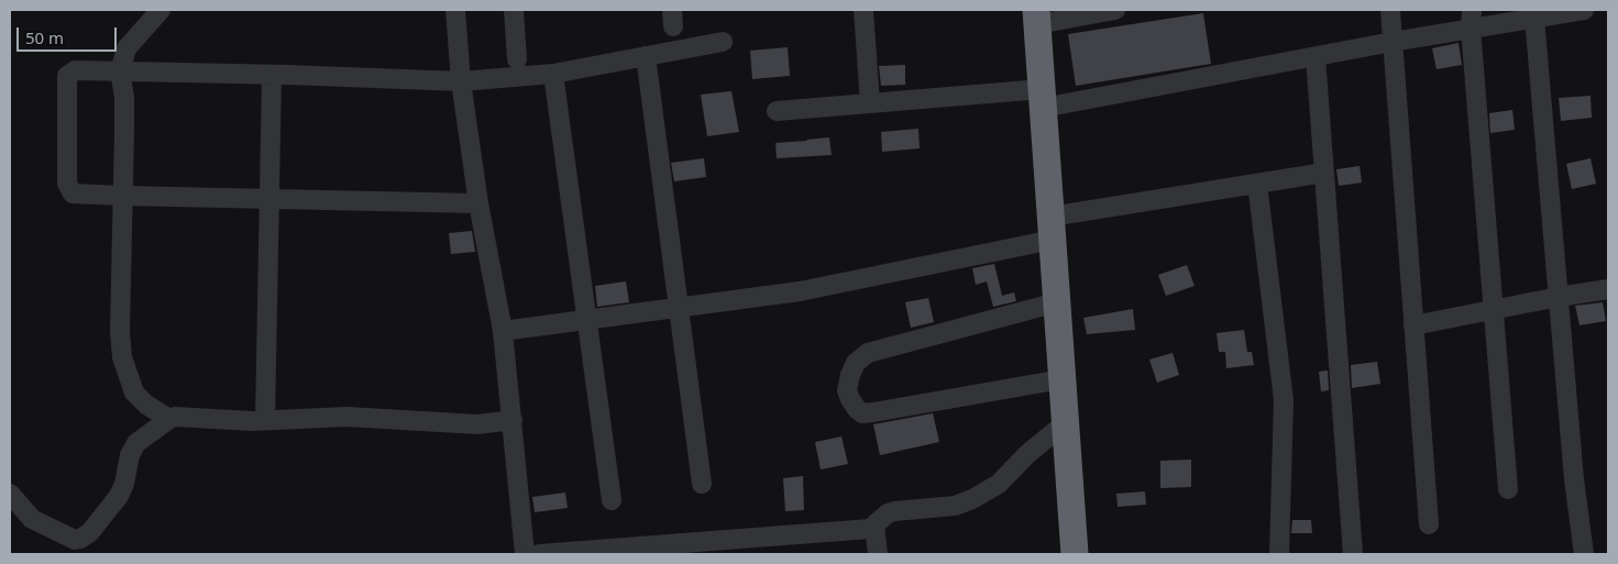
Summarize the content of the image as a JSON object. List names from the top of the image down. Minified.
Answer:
{"scale_bar":"50 m"}
